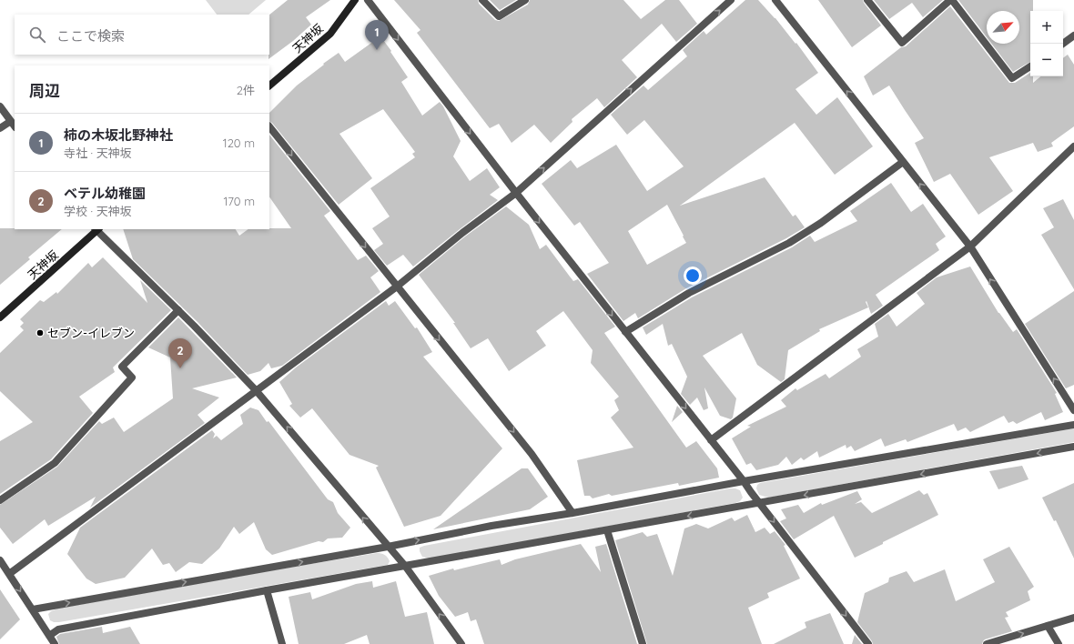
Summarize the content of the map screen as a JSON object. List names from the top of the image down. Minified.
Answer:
{"streets":{"street":["天神坂"]},"places":["セブン-イレブン"],"north":"top right","page":{"map_buttons":["+","−"],"search":"ここで検索","pins":["1","2"],"heading":["周辺","2件"],"list":[{"mark":"1","name":"柿の木坂北野神社","note":"寺社 · 天神坂","value":"120 m"},{"mark":"2","name":"ベテル幼稚園","note":"学校 · 天神坂","value":"170 m"}]}}
